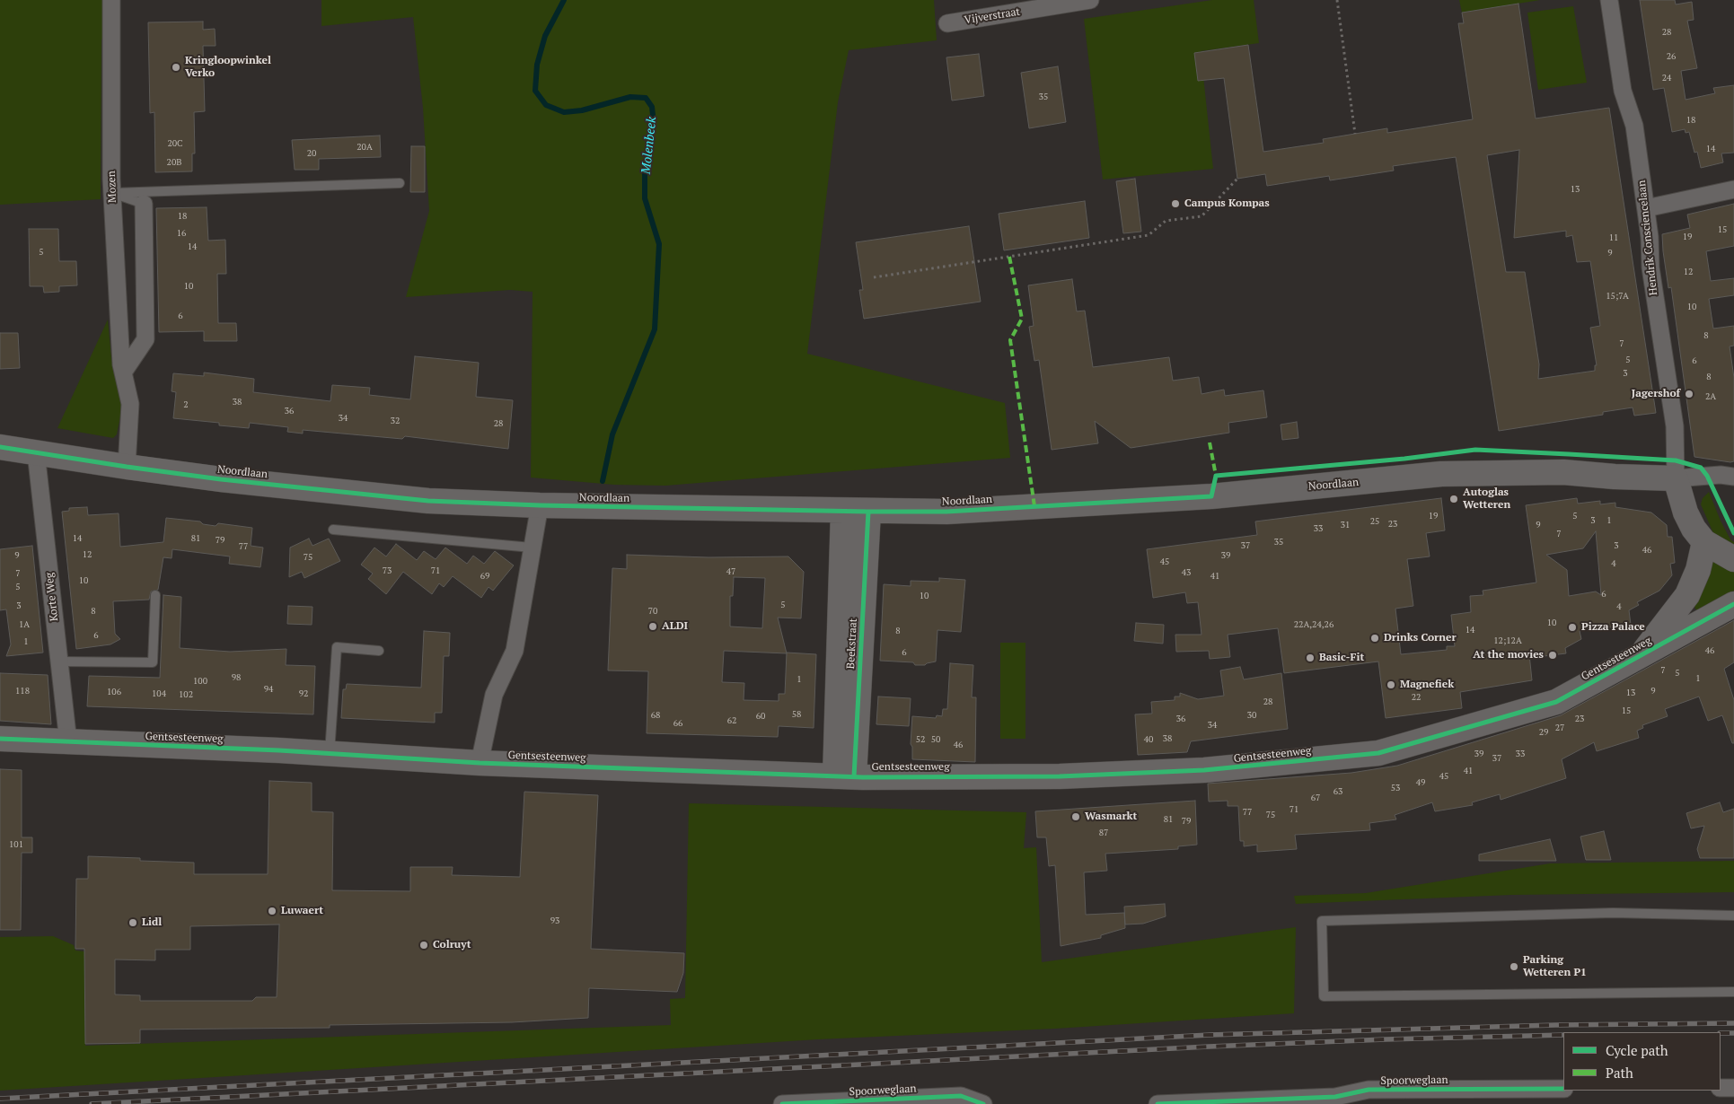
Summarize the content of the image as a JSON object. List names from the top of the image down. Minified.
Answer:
{"streets":{"street":["Vijverstraat","Mozen","Hendrik Consciencelaan","Noordlaan","Korte Weg","Beekstraat","Gentsesteenweg","Spoorweglaan"]},"crossings":[["Mozen","Noordlaan"],["Hendrik Consciencelaan","Noordlaan"],["Noordlaan","Korte Weg"],["Noordlaan","Beekstraat"],["Korte Weg","Gentsesteenweg"],["Beekstraat","Gentsesteenweg"]],"water":["Molenbeek"],"places":["Kringloopwinkel Verko","Campus Kompas","Jagershof","Autoglas Wetteren","ALDI","Pizza Palace","Drinks Corner","At the movies","Basic-Fit","Magnefiek","Wasmarkt","Luwaert","Lidl","Colruyt","Parking Wetteren P1"],"house_numbers":["28","26","24","35","18","20C","20A","14","20","20B","13","18","15","16","19","11","14","5","9","12","10","15;7A","10","6","8","7","5","6","3","8","2A","38","2","36","34","32","28","19","5","3","1","25","23","31","9","33","7","14","81","79","35","37","3","77","46","12","9","39","75","45","4","73","71","47","43","7","69","41","10","5","6","10","5","3","4","8","70","10","1A","22A,24,26","14","8","6","12;12A","1","46","6","7","5","98","1","1","100","94","118","9","106","13","104","92","102","22","28","15","58","68","30","60","36","23","62","66","34","27","29","38","52","50","40","46","39","33","37","41","45","49","53","63","67","71","77","75","81","79","87","101","93"],"legend":["Cycle path","Path"]}
